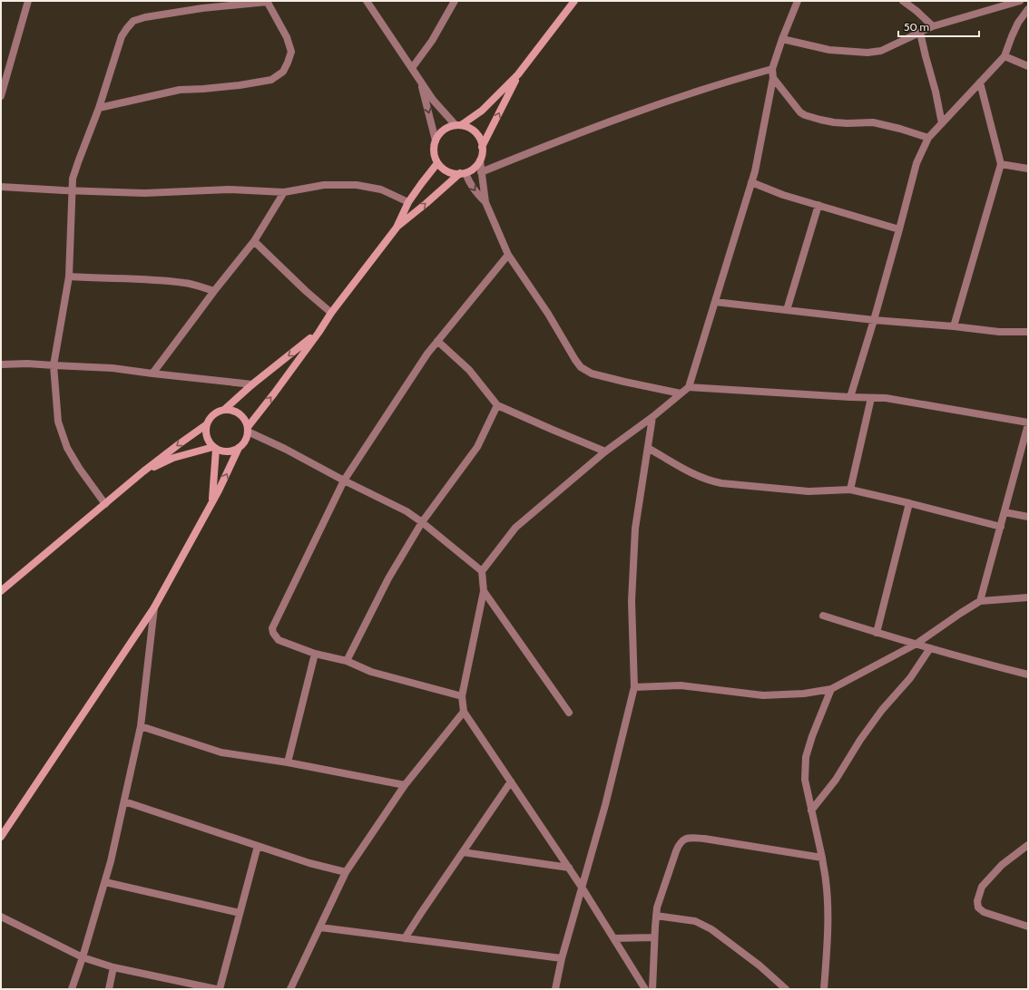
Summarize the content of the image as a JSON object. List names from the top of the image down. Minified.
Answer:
{"scale_bar":"50 m"}
